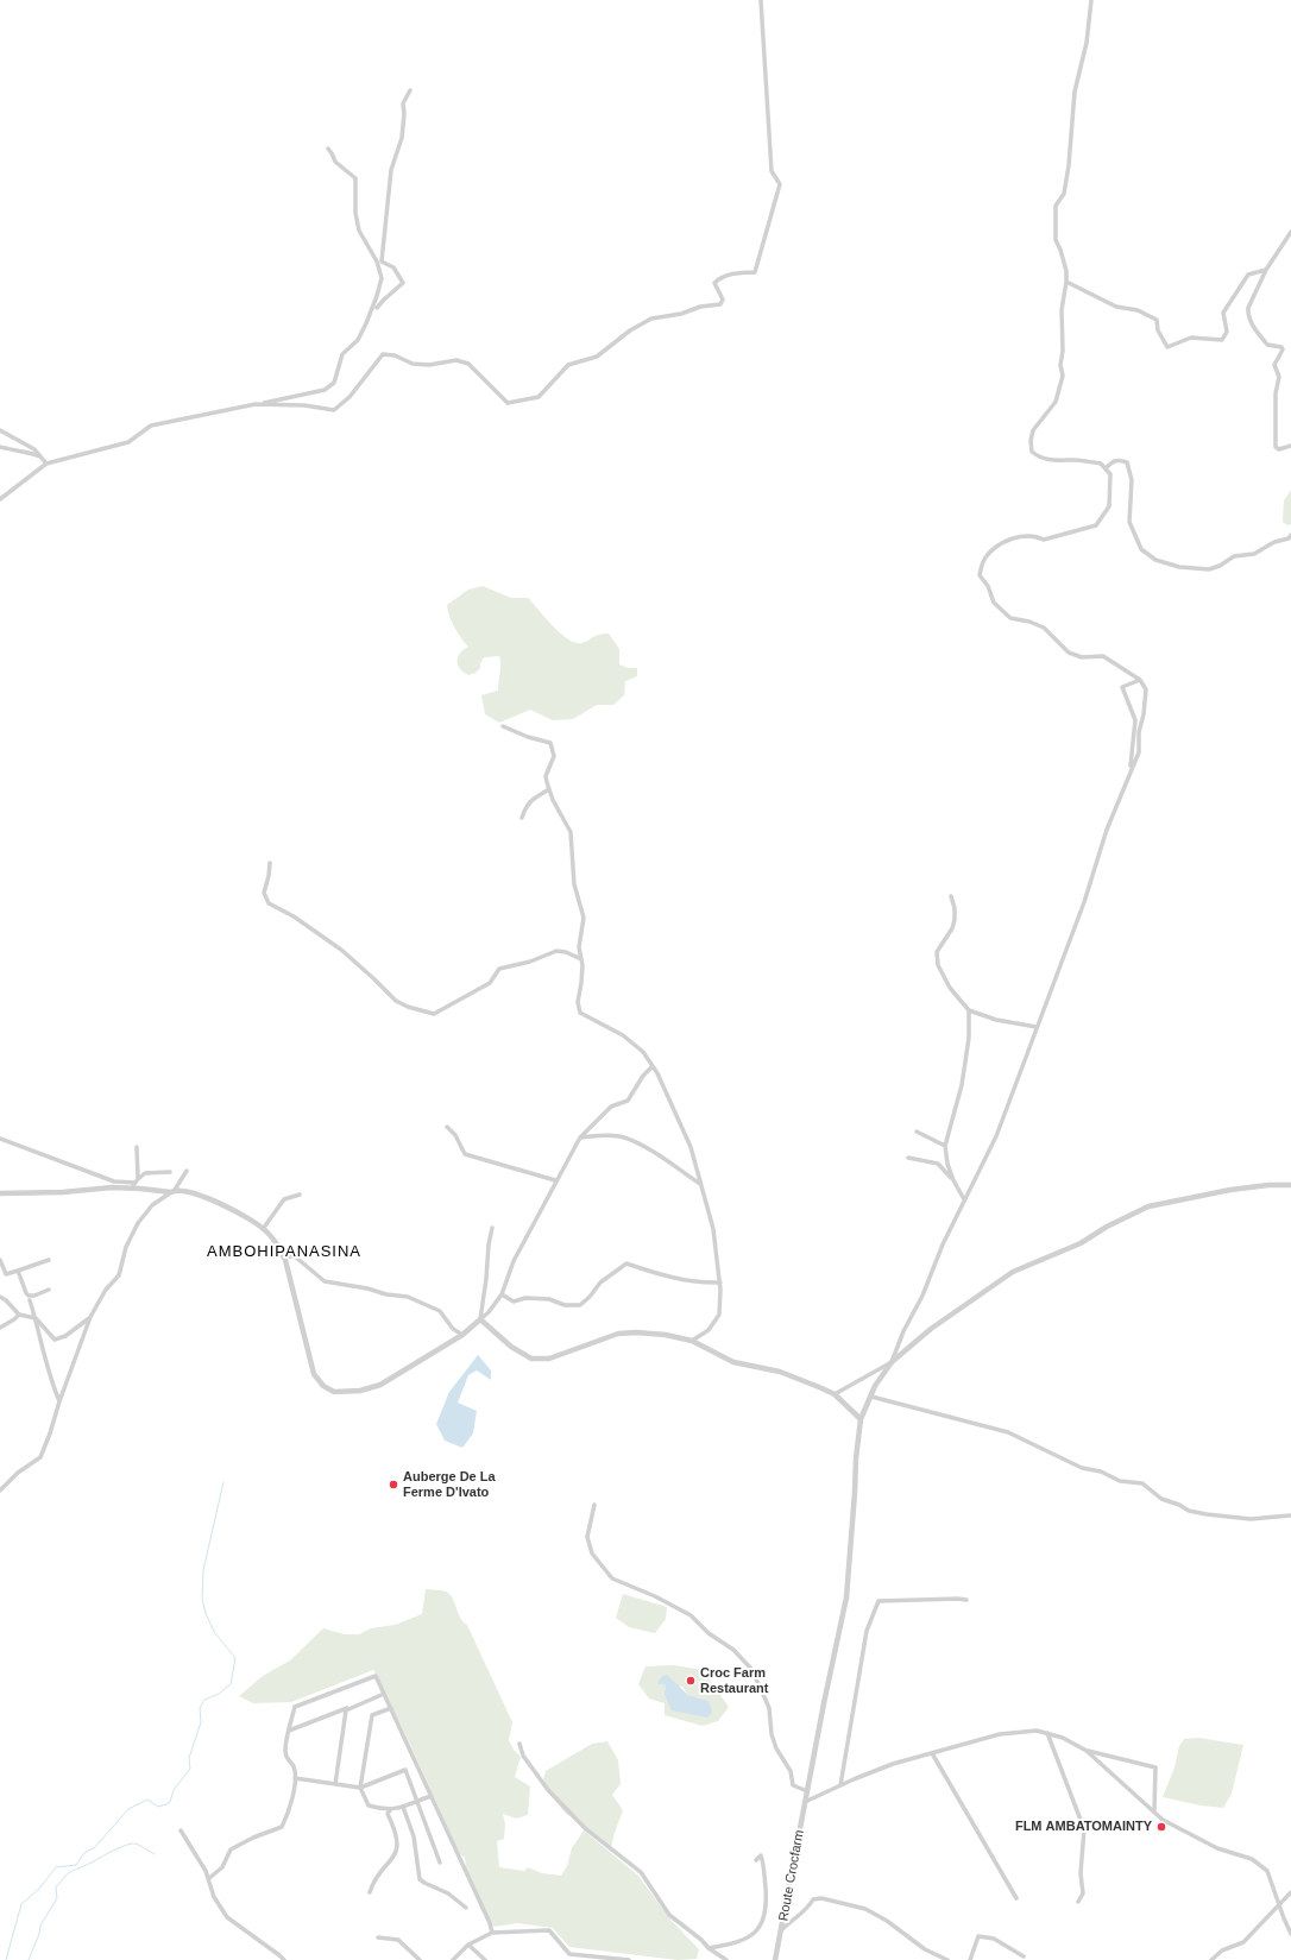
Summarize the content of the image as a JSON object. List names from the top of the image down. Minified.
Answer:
{"streets":{"street":["Route Crocfarm"]},"districts":["AMBOHIPANASINA"],"places":["Auberge De La Ferme D'Ivato","Croc Farm Restaurant","FLM AMBATOMAINTY"]}
